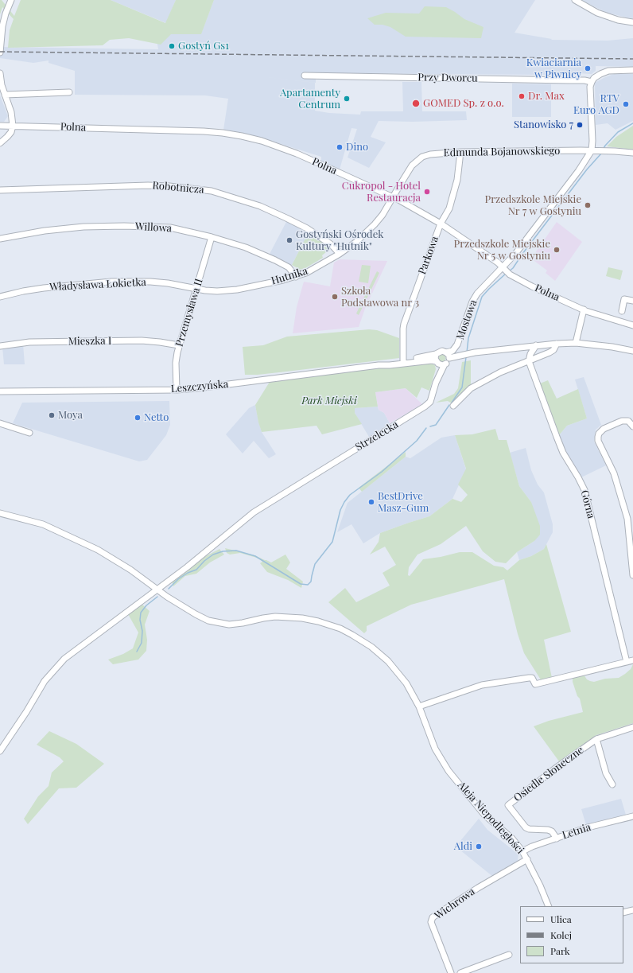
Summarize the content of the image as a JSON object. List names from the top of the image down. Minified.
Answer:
{"streets":{"street":["Przy Dworcu","Polna","Edmunda Bojanowskiego","Robotnicza","Willowa","Parkowa","Hutnika","Władysława Łokietka","Przemysława II","Mostowa","Mieszka I","Leszczyńska","Strzelecka","Górna","Osiedle Słoneczne","Aleja Niepodległości","Letnia","Wichrowa"]},"crossings":[["Polna","Edmunda Bojanowskiego"],["Polna","Parkowa"],["Polna","Hutnika"],["Polna","Mostowa"],["Edmunda Bojanowskiego","Parkowa"],["Edmunda Bojanowskiego","Hutnika"],["Edmunda Bojanowskiego","Mostowa"],["Robotnicza","Hutnika"],["Willowa","Hutnika"],["Willowa","Przemysława II"],["Parkowa","Leszczyńska"],["Hutnika","Władysława Łokietka"],["Hutnika","Przemysława II"],["Władysława Łokietka","Przemysława II"],["Przemysława II","Mieszka I"],["Przemysława II","Leszczyńska"],["Mostowa","Leszczyńska"],["Mostowa","Strzelecka"],["Leszczyńska","Strzelecka"],["Strzelecka","Aleja Niepodległości"],["Osiedle Słoneczne","Letnia"],["Aleja Niepodległości","Letnia"],["Aleja Niepodległości","Wichrowa"]],"parks":["Park Miejski"],"places":["Gostyń Gs1","Kwiaciarnia w Piwnicy","Dr. Max","Apartamenty Centrum","GOMED Sp. z o.o.","RTV Euro AGD","Stanowisko 7","Dino","Cukropol - Hotel Restauracja","Przedszkole Miejskie Nr 7 w Gostyniu","Gostyński Ośrodek Kultury \"Hutnik\"","Przedszkole Miejskie Nr 5 w Gostyniu","Szkoła Podstawowa nr 3","Moya","Netto","BestDrive Masz-Gum","Aldi"],"legend":["Ulica","Kolej","Park"]}
